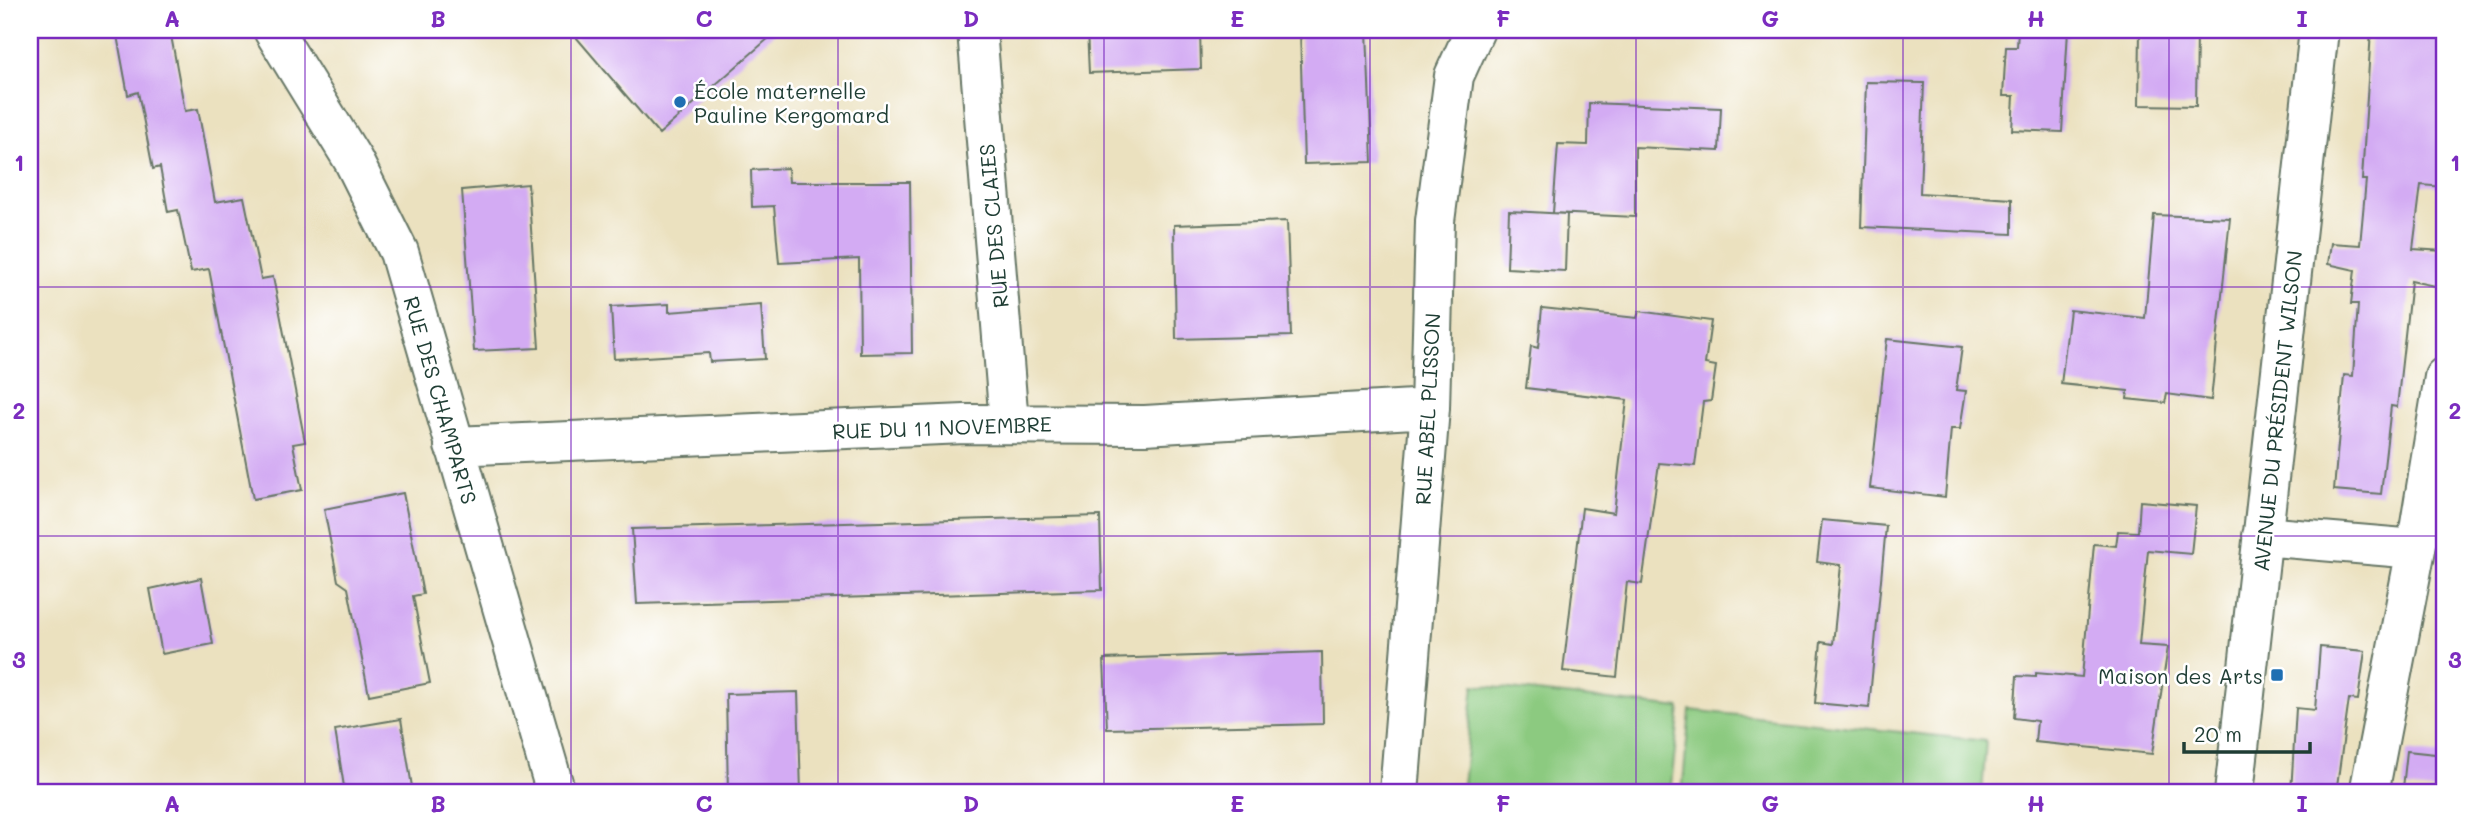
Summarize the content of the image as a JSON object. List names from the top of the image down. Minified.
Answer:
{"streets":{"street":["RUE DES CLAIES","RUE DES CHAMPARTS","RUE ABEL PLISSON","AVENUE DU PRÉSIDENT WILSON","RUE DU 11 NOVEMBRE"]},"crossings":[["RUE DES CLAIES","RUE DU 11 NOVEMBRE"],["RUE DES CHAMPARTS","RUE DU 11 NOVEMBRE"],["RUE ABEL PLISSON","RUE DU 11 NOVEMBRE"]],"places":{"other":["École maternelle Pauline Kergomard"],"transit":["Maison des Arts"]},"scale_bar":"20 m","grid":{"columns":["A","B","C","D","E","F","G","H","I"],"rows":["1","2","3"]}}
